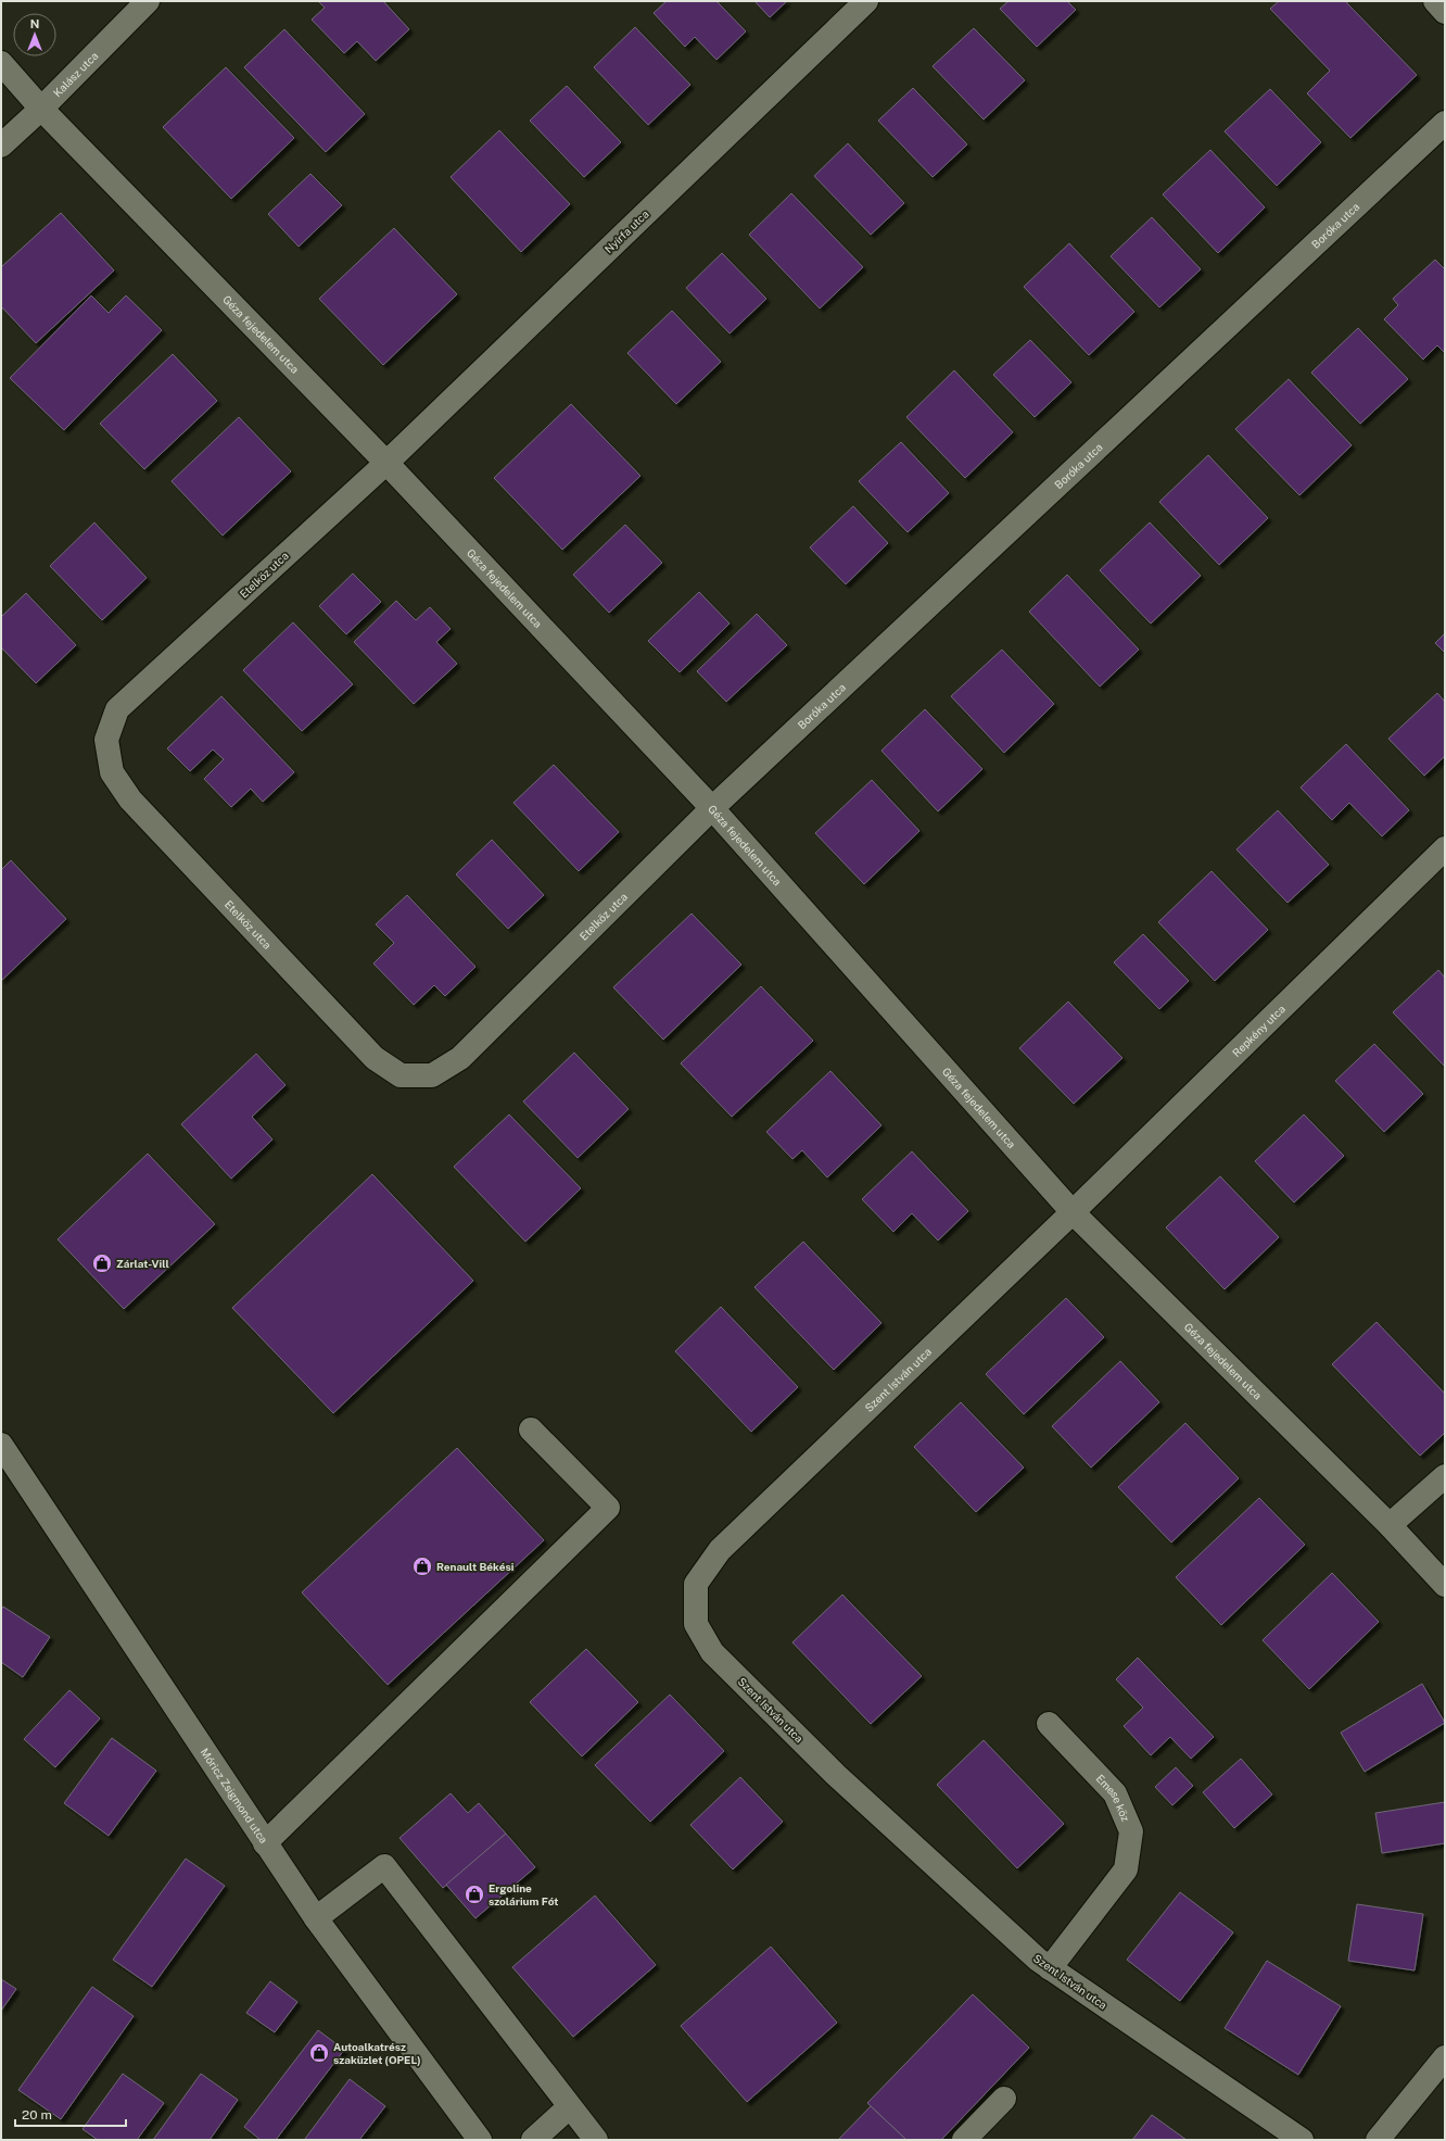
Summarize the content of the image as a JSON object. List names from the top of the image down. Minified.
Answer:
{"streets":{"street":["Kalász utca","Boróka utca","Nyírfa utca","Géza fejedelem utca","Etelköz utca","Repkény utca","Szent István utca","Móricz Zsigmond utca","Emese köz"]},"crossings":[["Kalász utca","Géza fejedelem utca"],["Boróka utca","Géza fejedelem utca"],["Boróka utca","Etelköz utca"],["Nyírfa utca","Géza fejedelem utca"],["Nyírfa utca","Etelköz utca"],["Géza fejedelem utca","Etelköz utca"],["Géza fejedelem utca","Repkény utca"],["Géza fejedelem utca","Szent István utca"],["Repkény utca","Szent István utca"],["Szent István utca","Emese köz"]],"places":{"shop":["Zárlat-Vill","Renault Békési","Ergoline szolárium Fót","Autoalkatrész szaküzlet (OPEL)"]},"scale_bar":"20 m","north":"top"}
